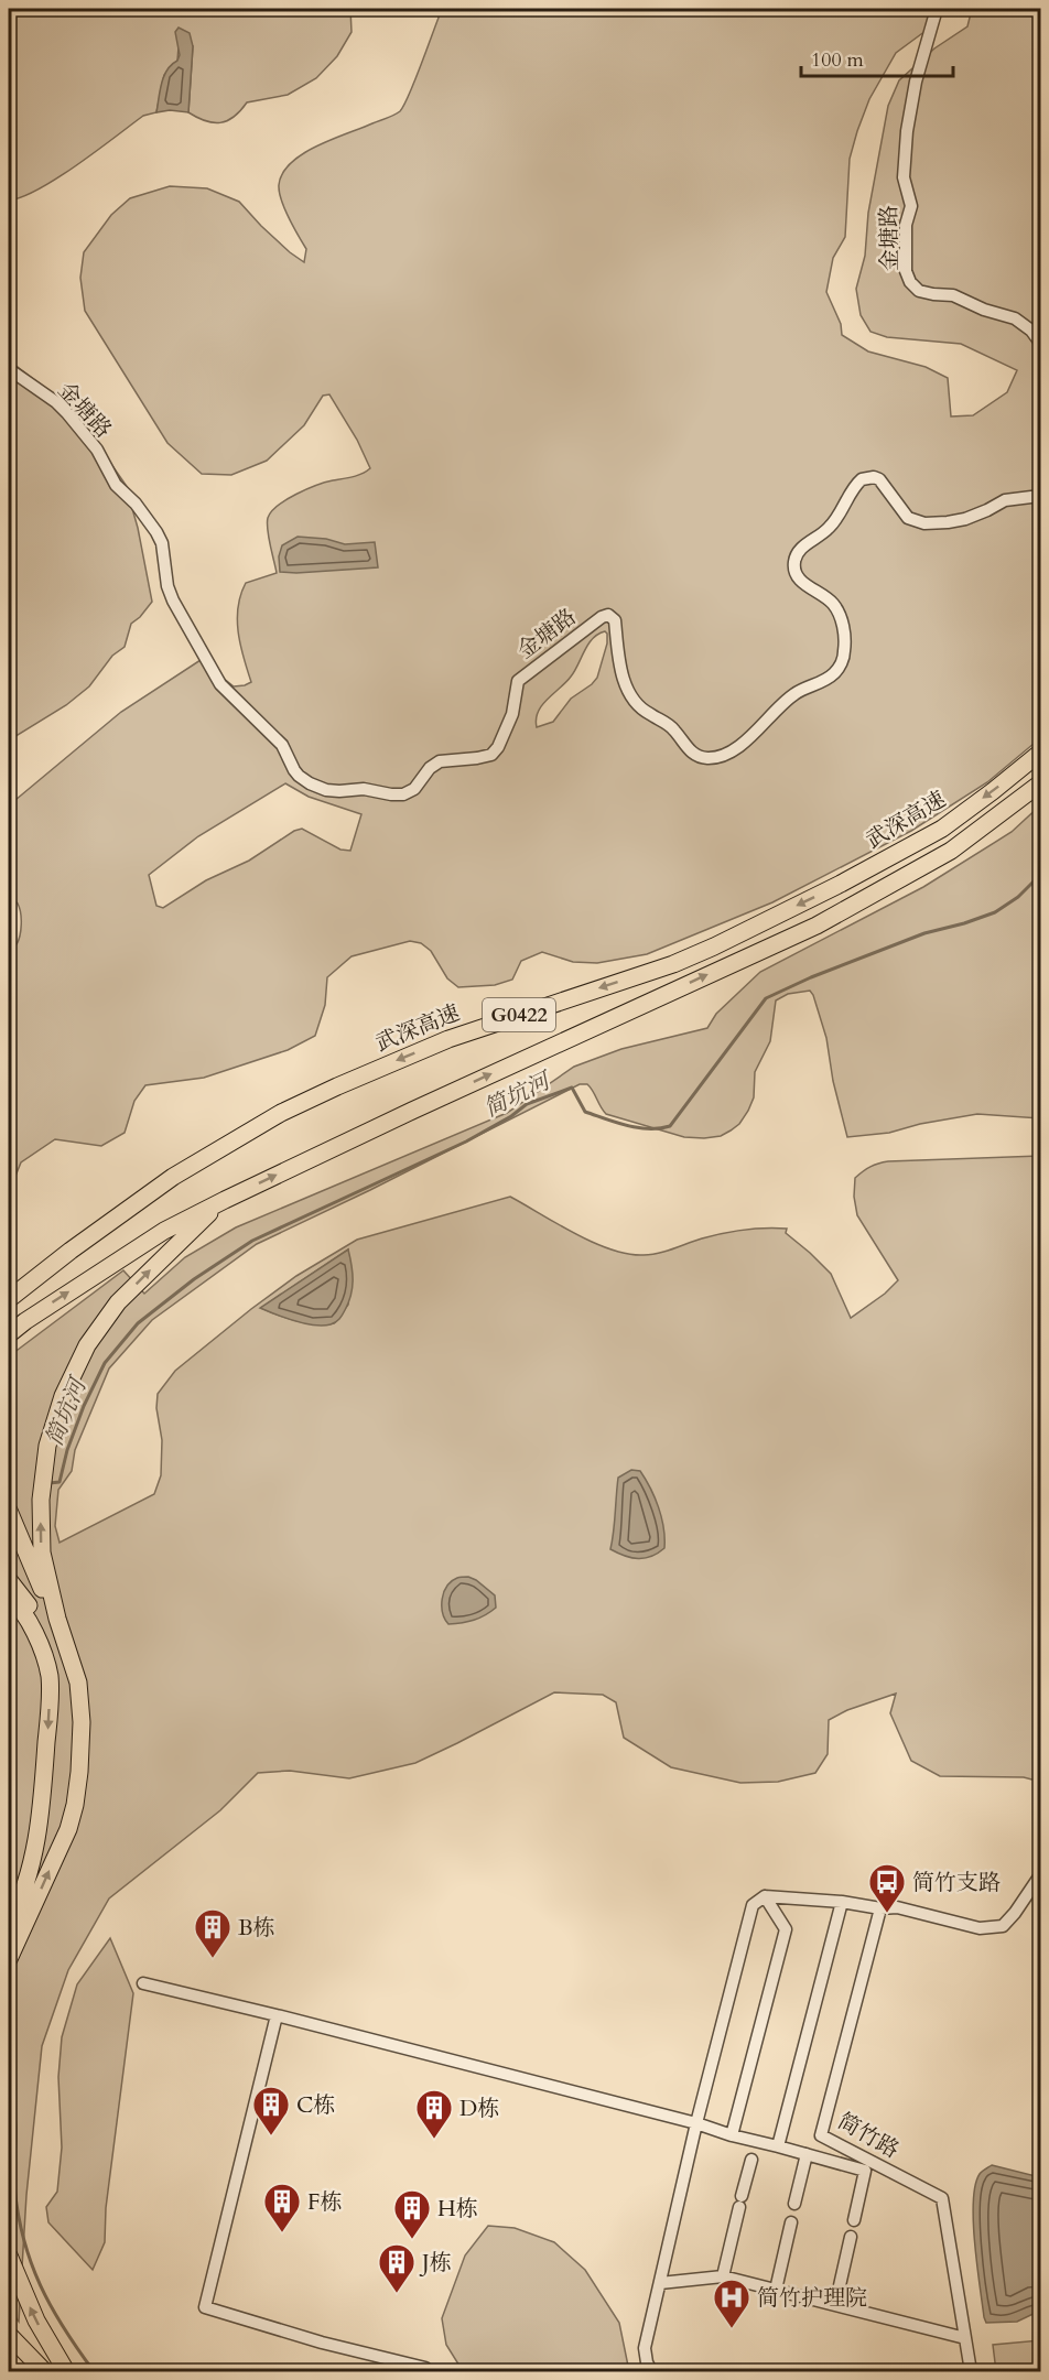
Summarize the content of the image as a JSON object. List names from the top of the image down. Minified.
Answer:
{"streets":{"highway":["武深高速","G0422"],"street":["金塘路","简竹路"]},"water":["简坑河"],"places":{"bus stop":["简竹支路"],"building":["B栋","C栋","D栋","F栋","H栋","J栋"],"hospital":["简竹护理院"]},"scale_bar":"100 m"}
